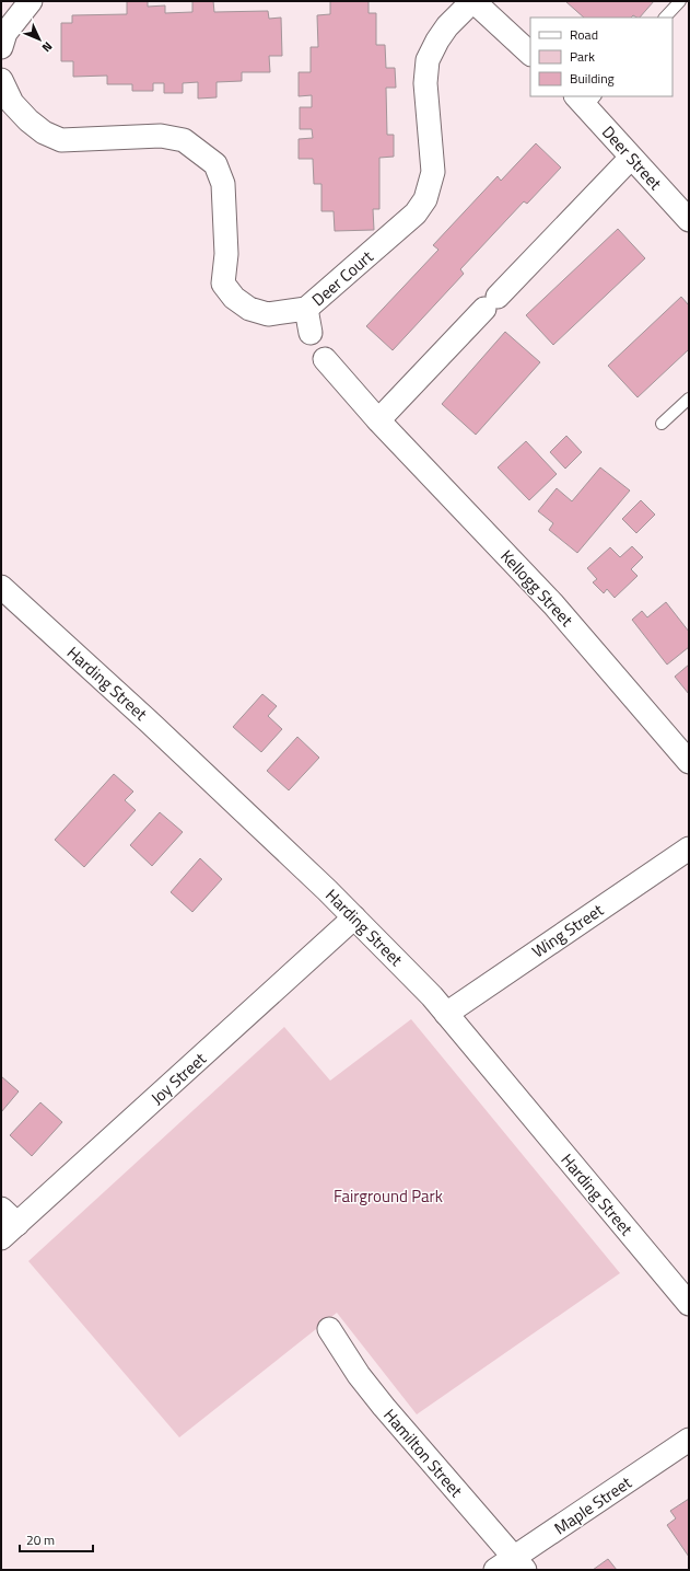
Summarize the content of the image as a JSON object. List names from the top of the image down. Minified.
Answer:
{"streets":{"street":["Deer Street","Deer Court","Kellogg Street","Harding Street","Wing Street","Joy Street","Hamilton Street","Maple Street"]},"crossings":[["Harding Street","Wing Street"],["Harding Street","Joy Street"],["Hamilton Street","Maple Street"]],"parks":["Fairground Park"],"legend":["Road","Park","Building"],"scale_bar":"20 m","north":"bottom right"}
